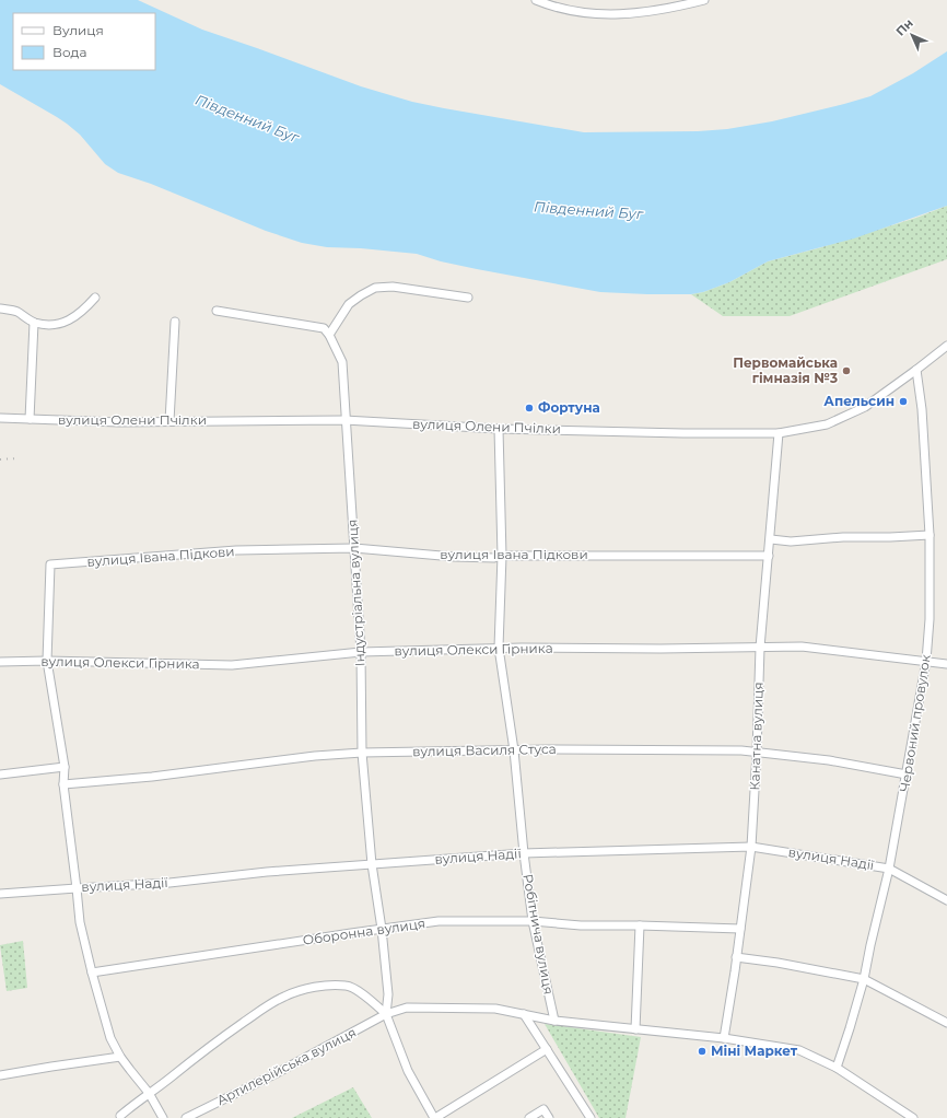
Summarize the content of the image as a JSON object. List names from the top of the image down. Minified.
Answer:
{"streets":{"street":["вулиця Олени Пчілки","вулиця Івана Підкови","Індустріальна вулиця","вулиця Олекси Гірника","Червоний провулок","Канатна вулиця","вулиця Василя Стуса","вулиця Надії","Оборонна вулиця","Робітнича вулиця","Артилерійська вулиця"]},"crossings":[["вулиця Олени Пчілки","Індустріальна вулиця"],["вулиця Олени Пчілки","Червоний провулок"],["вулиця Олени Пчілки","Канатна вулиця"],["вулиця Олени Пчілки","Робітнича вулиця"],["вулиця Івана Підкови","Індустріальна вулиця"],["вулиця Івана Підкови","вулиця Олекси Гірника"],["вулиця Івана Підкови","Канатна вулиця"],["вулиця Івана Підкови","Робітнича вулиця"],["Індустріальна вулиця","вулиця Олекси Гірника"],["Індустріальна вулиця","вулиця Василя Стуса"],["Індустріальна вулиця","вулиця Надії"],["Індустріальна вулиця","Оборонна вулиця"],["Індустріальна вулиця","Артилерійська вулиця"],["вулиця Олекси Гірника","Червоний провулок"],["вулиця Олекси Гірника","Канатна вулиця"],["вулиця Олекси Гірника","Робітнича вулиця"],["Червоний провулок","вулиця Василя Стуса"],["Червоний провулок","вулиця Надії"],["Червоний провулок","Артилерійська вулиця"],["Канатна вулиця","вулиця Василя Стуса"],["Канатна вулиця","вулиця Надії"],["Канатна вулиця","Оборонна вулиця"],["Канатна вулиця","Артилерійська вулиця"],["вулиця Василя Стуса","Робітнича вулиця"],["вулиця Надії","Робітнича вулиця"],["Оборонна вулиця","Робітнича вулиця"],["Робітнича вулиця","Артилерійська вулиця"]],"water":["Південний Буг"],"places":["Первомайська гімназія №3","Апельсин","Фортуна","Міні Маркет"],"legend":["Вулиця","Вода"],"north":"top left"}
